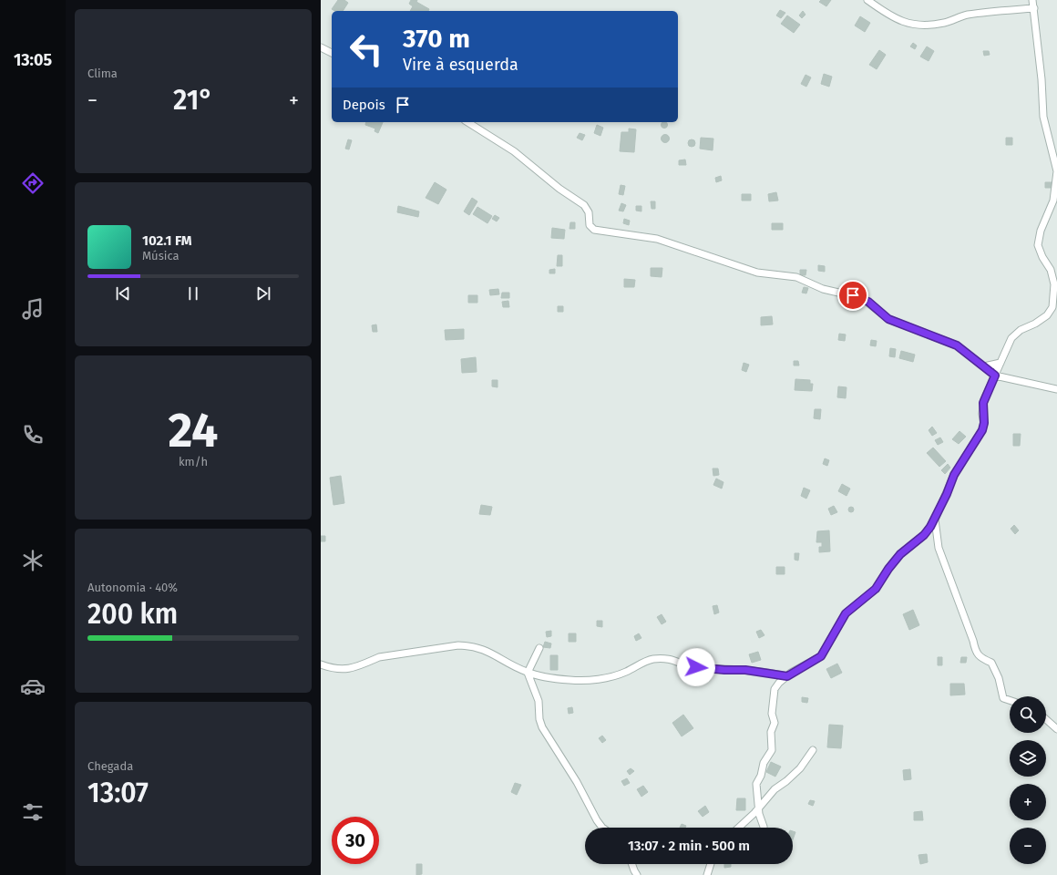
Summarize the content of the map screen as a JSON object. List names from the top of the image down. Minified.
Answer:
{"page":{"tabs":"13:05","tile":["Clima",["24","km/h"],["Autonomia · 40%","200 km"],["Chegada","13:07"]],"turn":["370 m","Vire à esquerda"],"heat":["−","21°","+"],"then":"Depois","song":["102.1 FM","Música"],"map_buttons":["+","−"],"limit":"30","trip":"13:07 · 2 min · 500 m"}}
